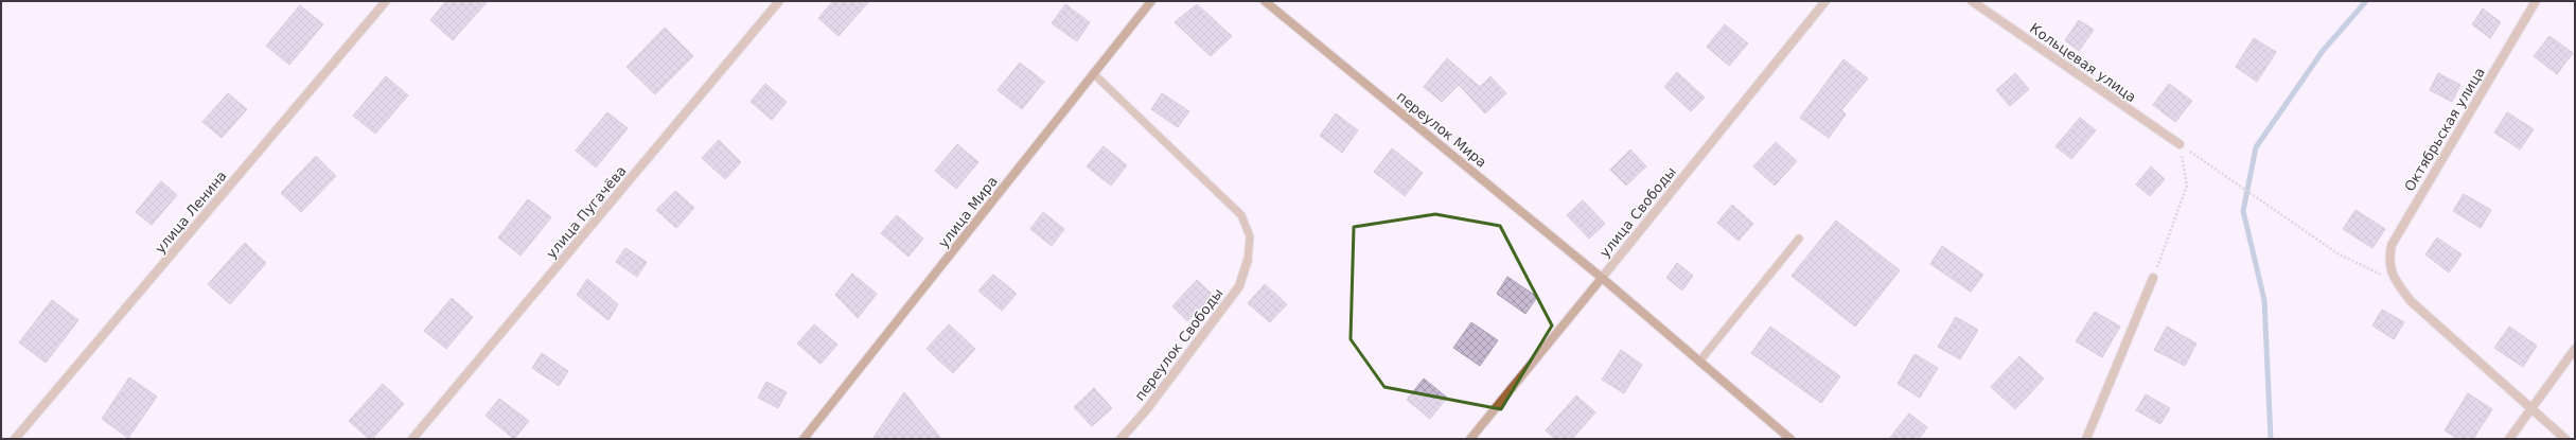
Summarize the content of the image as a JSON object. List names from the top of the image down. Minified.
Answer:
{"streets":{"street":["Кольцевая улица","переулок Мира","Октябрьская улица","улица Ленина","улица Пугачёва","улица Мира","улица Свободы","переулок Свободы"]},"crossings":[["переулок Мира","улица Свободы"]]}
